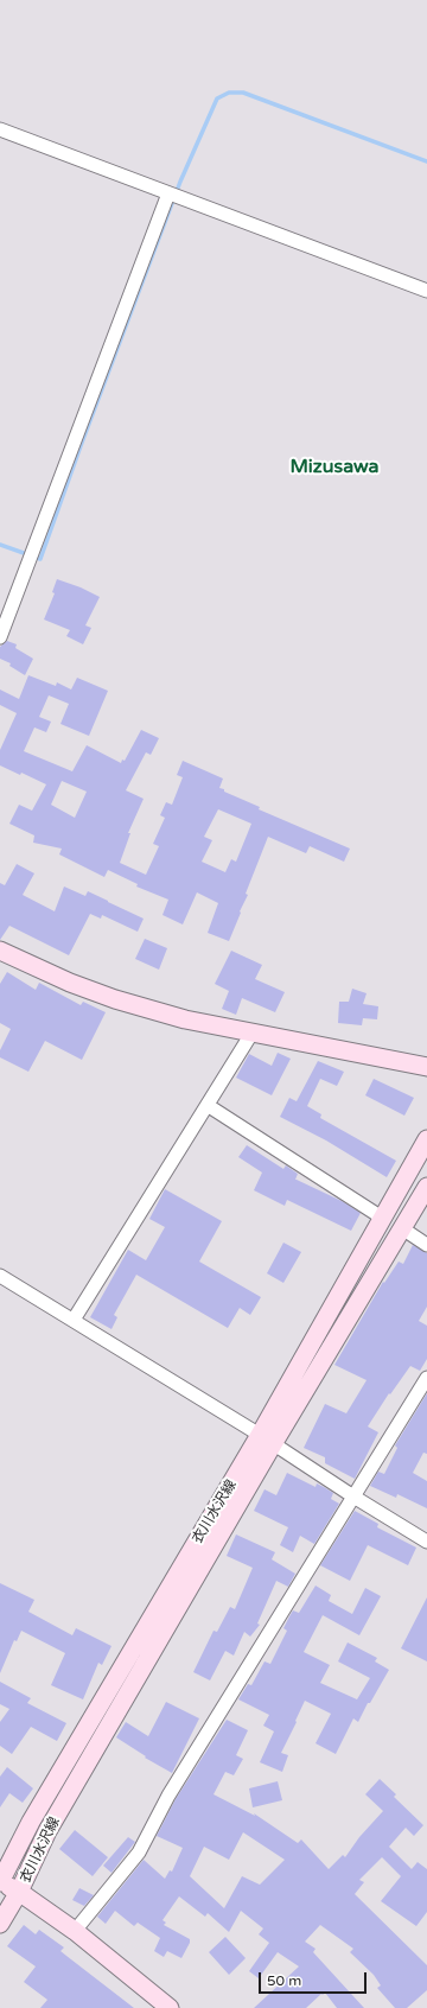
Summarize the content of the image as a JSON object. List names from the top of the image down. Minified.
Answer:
{"streets":{"main road":["衣川水沢線"]},"districts":["Mizusawa"],"scale_bar":"50 m"}
